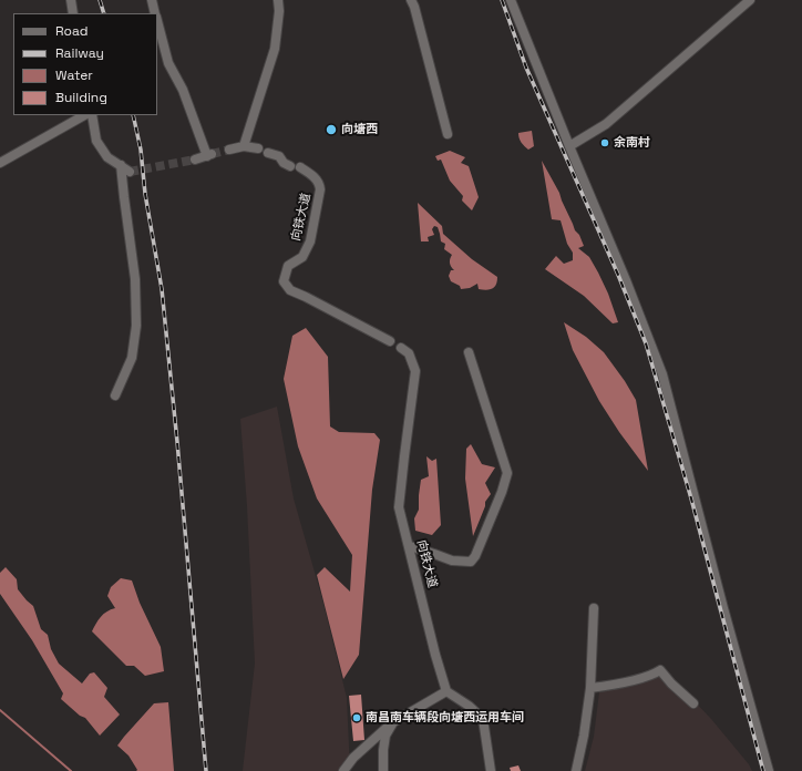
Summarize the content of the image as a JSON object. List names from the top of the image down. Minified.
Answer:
{"streets":{"street":["向铁大道"]},"places":["向塘西","余南村","南昌南车辆段向塘西运用车间"],"legend":["Road","Railway","Water","Building"]}
